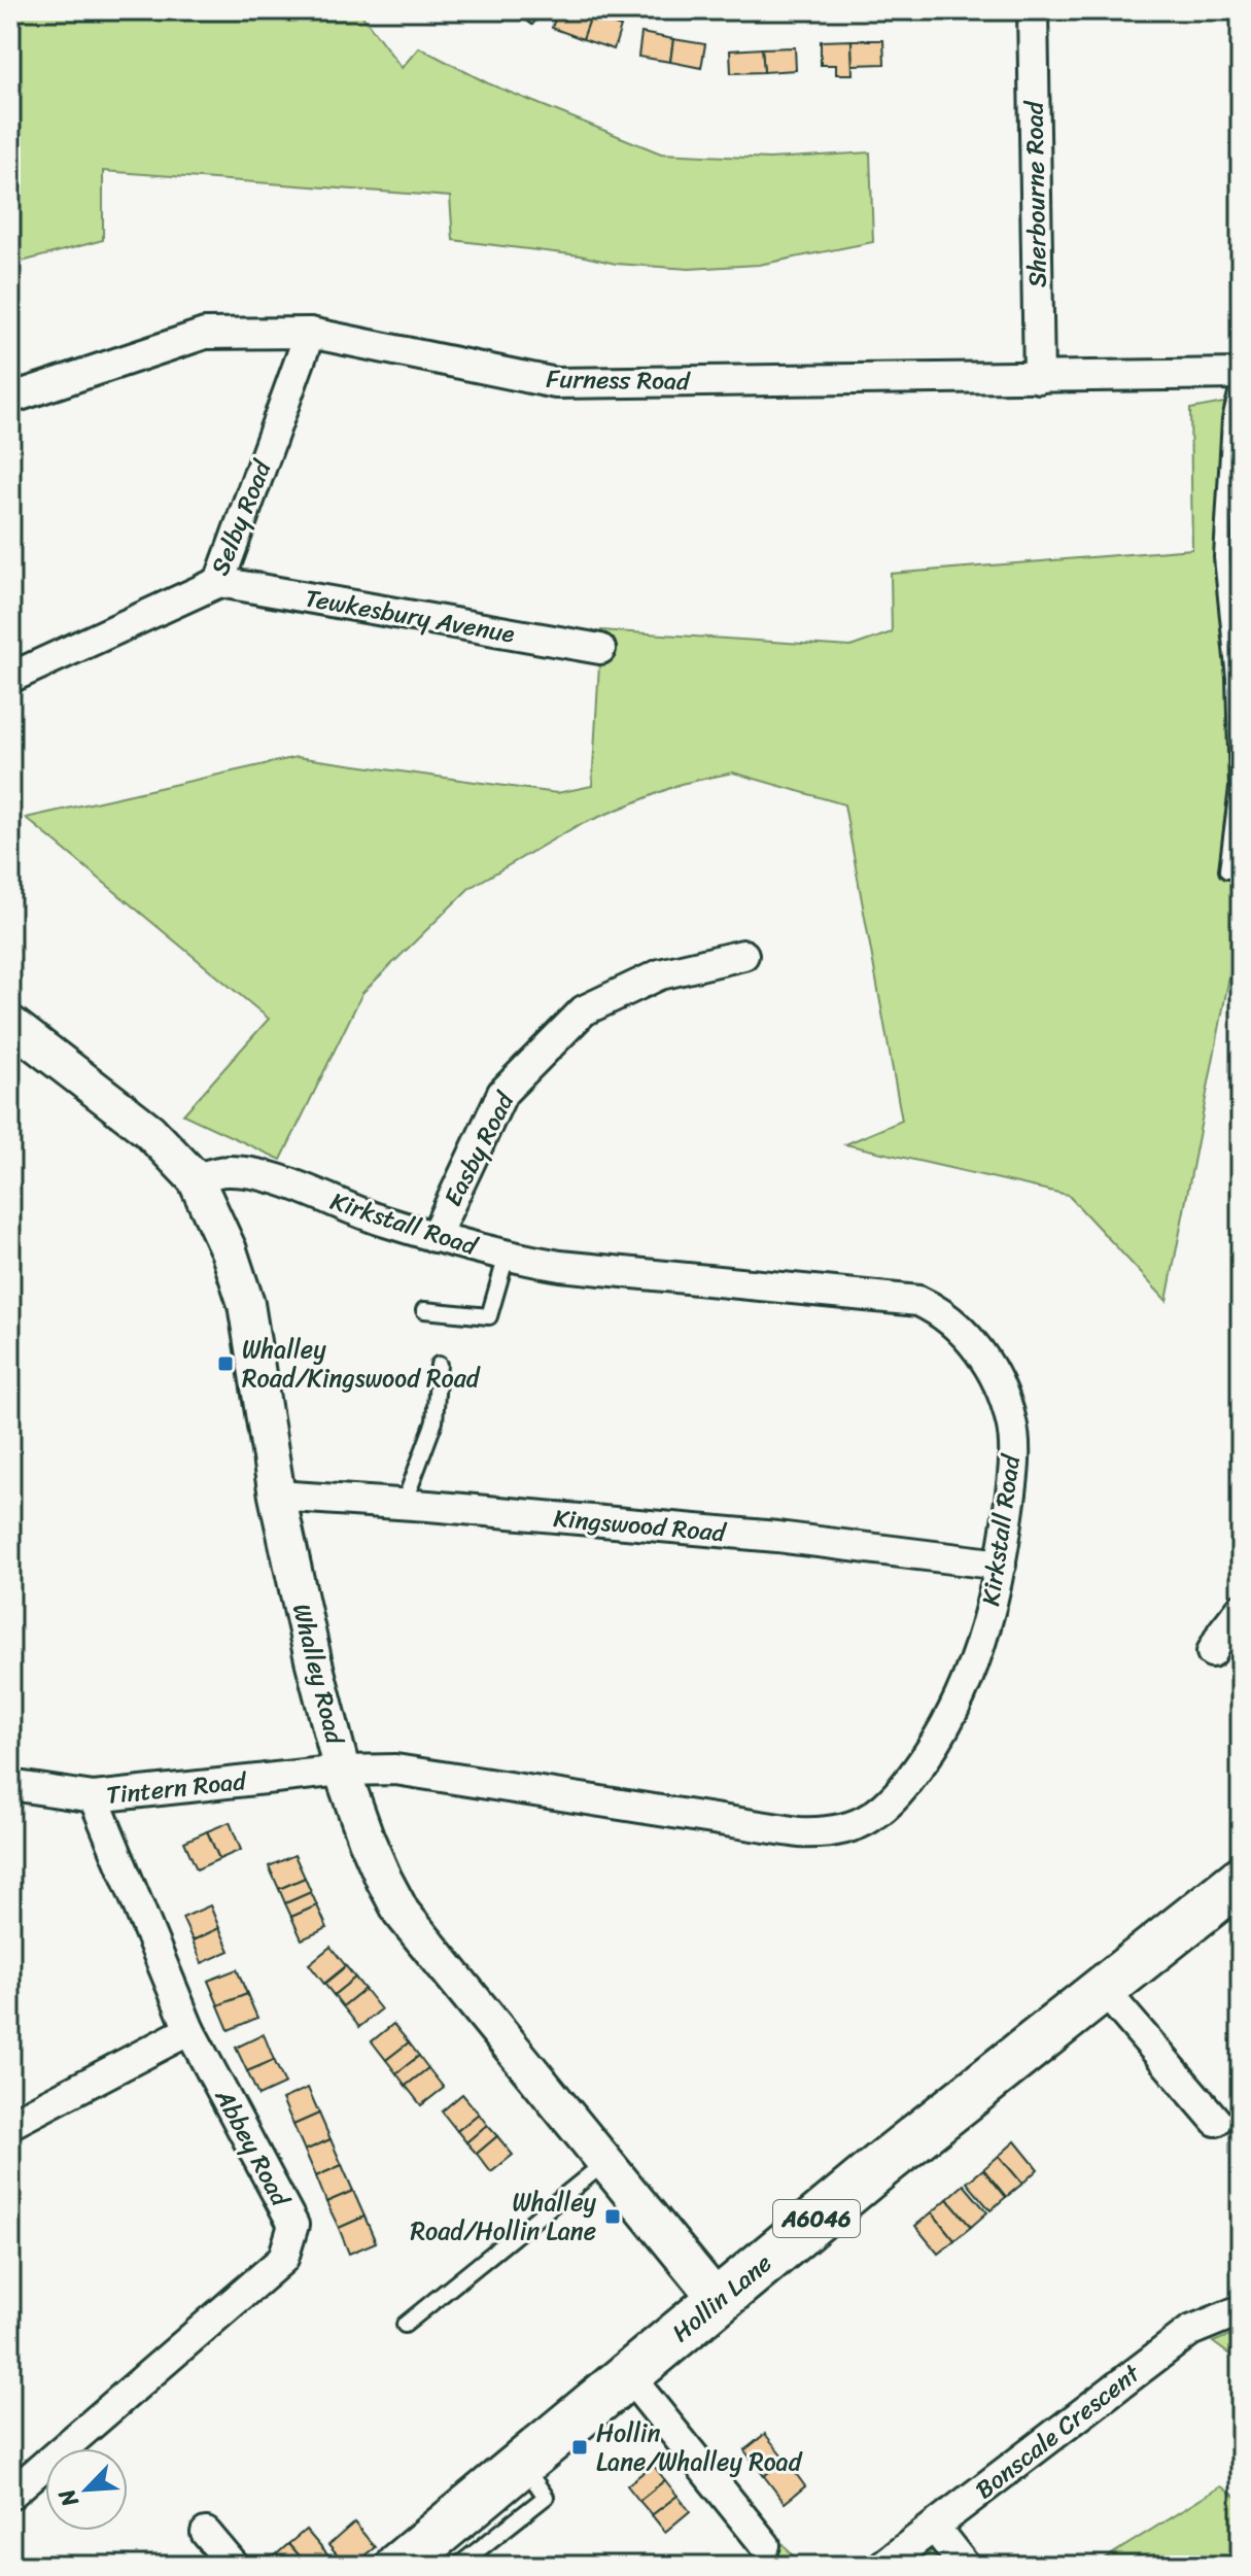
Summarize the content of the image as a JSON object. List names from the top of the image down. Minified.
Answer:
{"streets":{"main road":["A6046","Hollin Lane"],"street":["Sherbourne Road","Furness Road","Selby Road","Tewkesbury Avenue","Easby Road","Kirkstall Road","Kingswood Road","Whalley Road","Tintern Road","Abbey Road","Bonscale Crescent"]},"crossings":[["Sherbourne Road","Furness Road"],["Furness Road","Selby Road"],["Selby Road","Tewkesbury Avenue"],["Easby Road","Kirkstall Road"],["Kirkstall Road","Kingswood Road"],["Kirkstall Road","Whalley Road"],["Kirkstall Road","Tintern Road"],["Kingswood Road","Whalley Road"],["Whalley Road","Tintern Road"],["Whalley Road","Hollin Lane"],["Tintern Road","Abbey Road"]],"places":{"transit":["Whalley Road/Kingswood Road","Whalley Road/Hollin Lane","Hollin Lane/Whalley Road"]},"north":"bottom left"}
